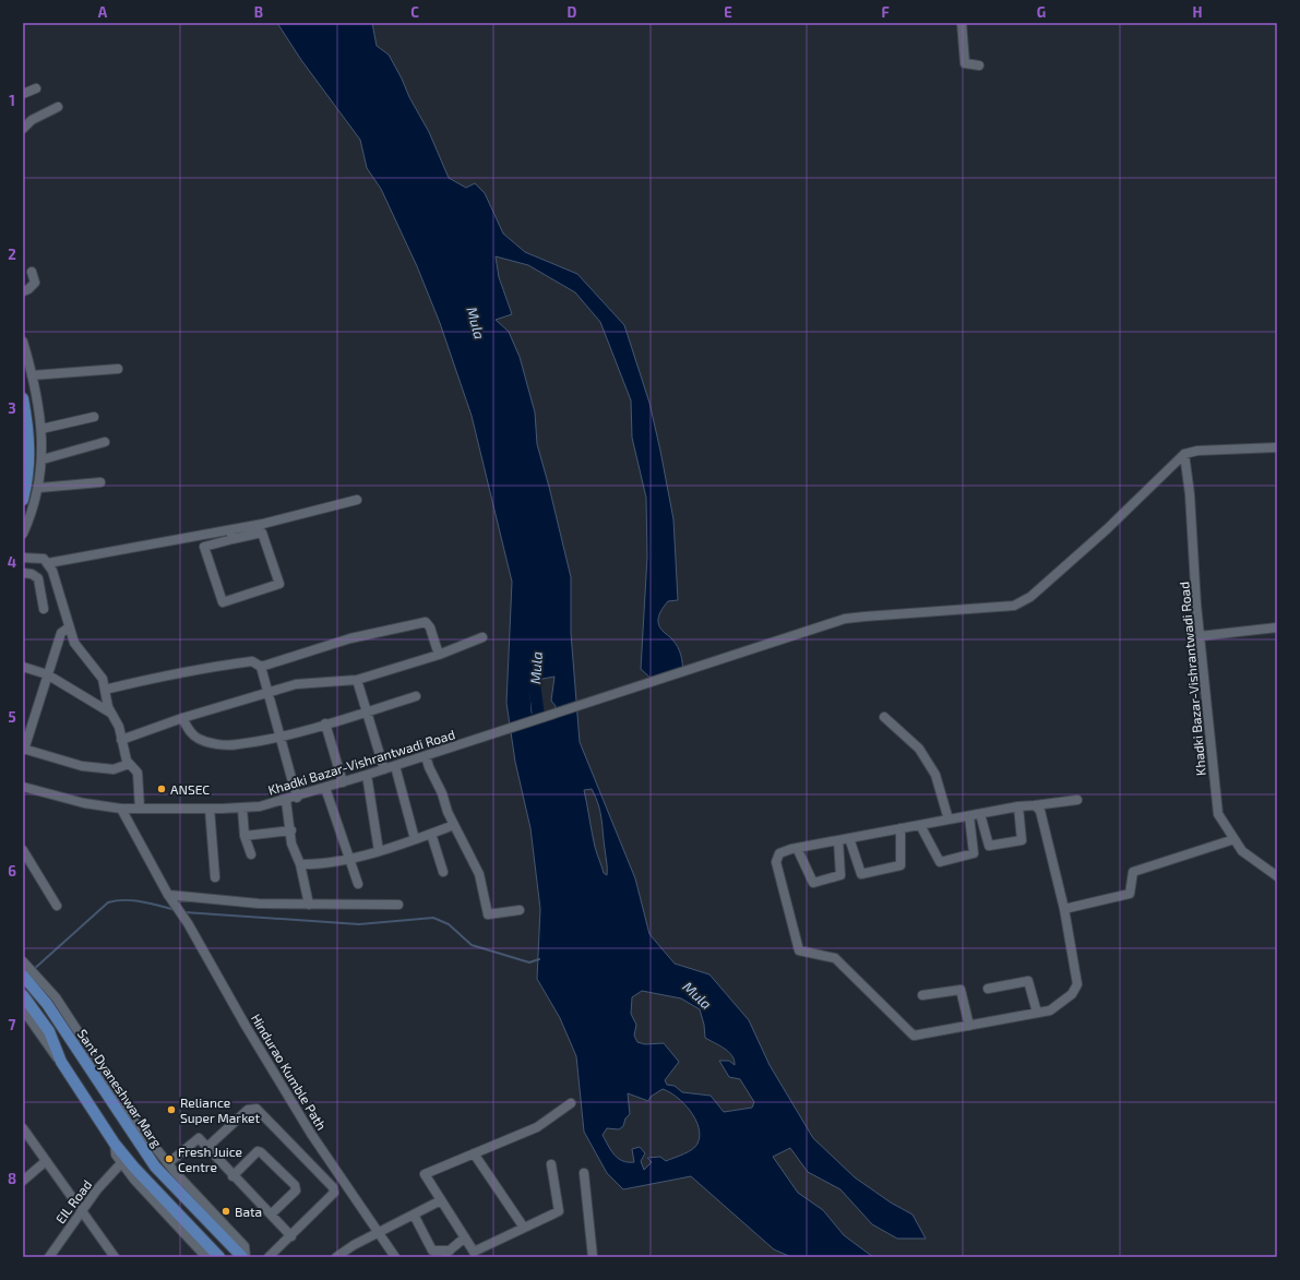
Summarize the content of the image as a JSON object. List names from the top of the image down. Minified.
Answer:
{"streets":{"main road":["Sant Dyaneshwar Marg"],"street":["Khadki Bazar-Vishrantwadi Road","Hindurao Kumble Path","EIL Road"]},"crossings":[["Khadki Bazar-Vishrantwadi Road","Hindurao Kumble Path"]],"water":["Mula"],"places":["ANSEC","Reliance Super Market","Fresh Juice Centre","Bata"],"grid":{"columns":["A","B","C","D","E","F","G","H"],"rows":["1","2","3","4","5","6","7","8"]}}
